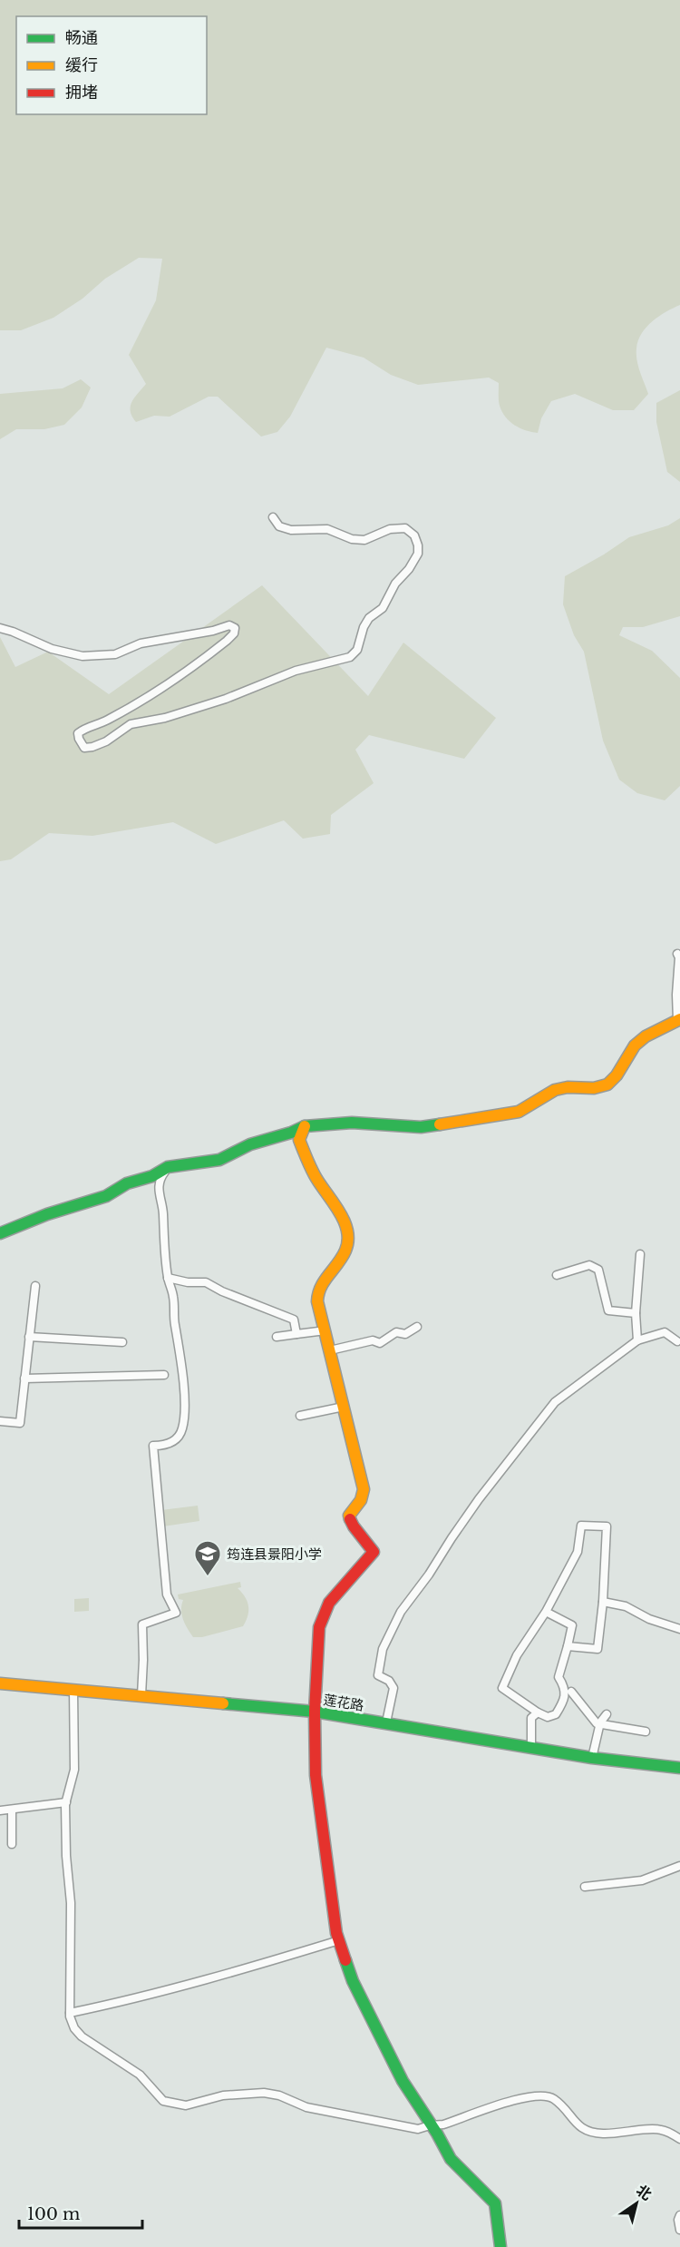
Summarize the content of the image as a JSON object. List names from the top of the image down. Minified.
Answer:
{"streets":{"street":["莲花路"]},"places":{"school or university":["筠连县景阳小学"]},"legend":["畅通","缓行","拥堵"],"scale_bar":"100 m","north":"top right"}
